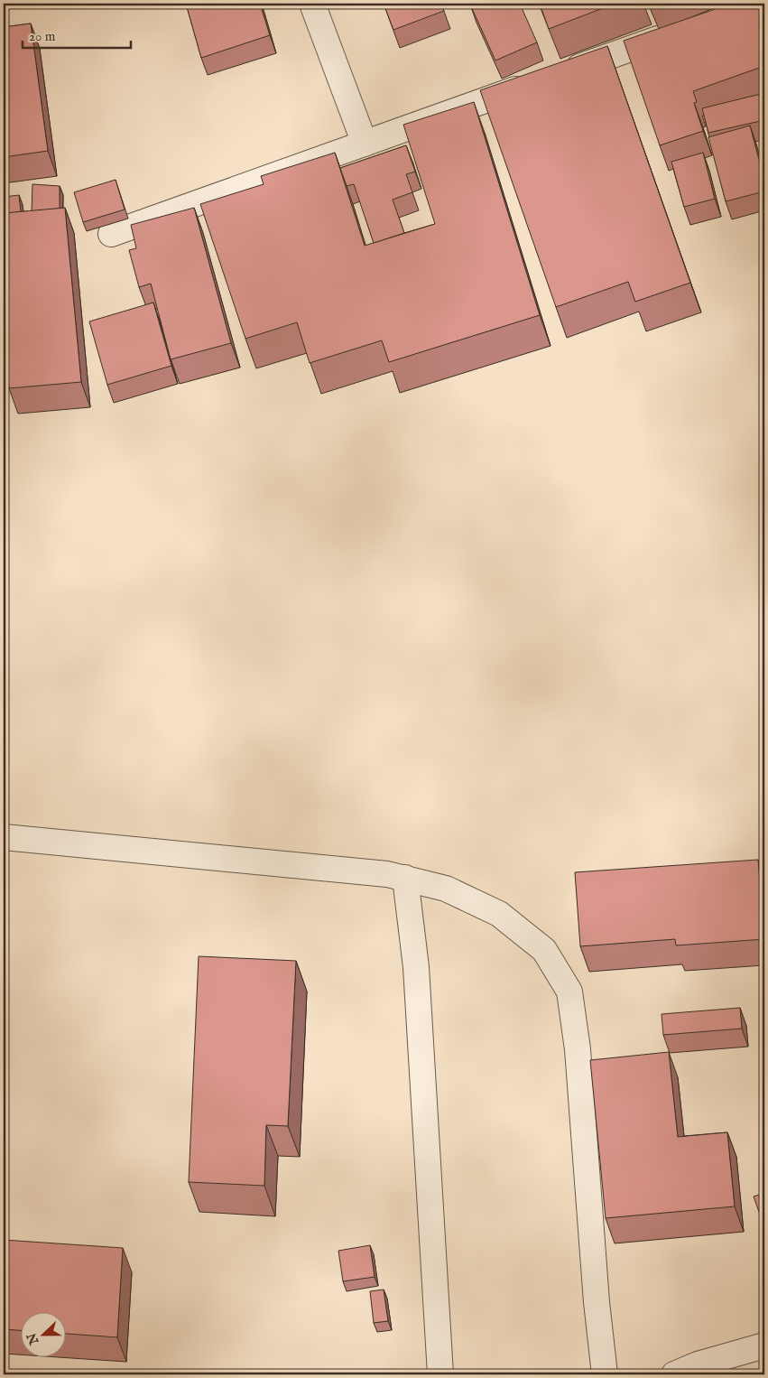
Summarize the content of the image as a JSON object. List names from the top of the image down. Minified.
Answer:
{"scale_bar":"20 m","north":"left"}
